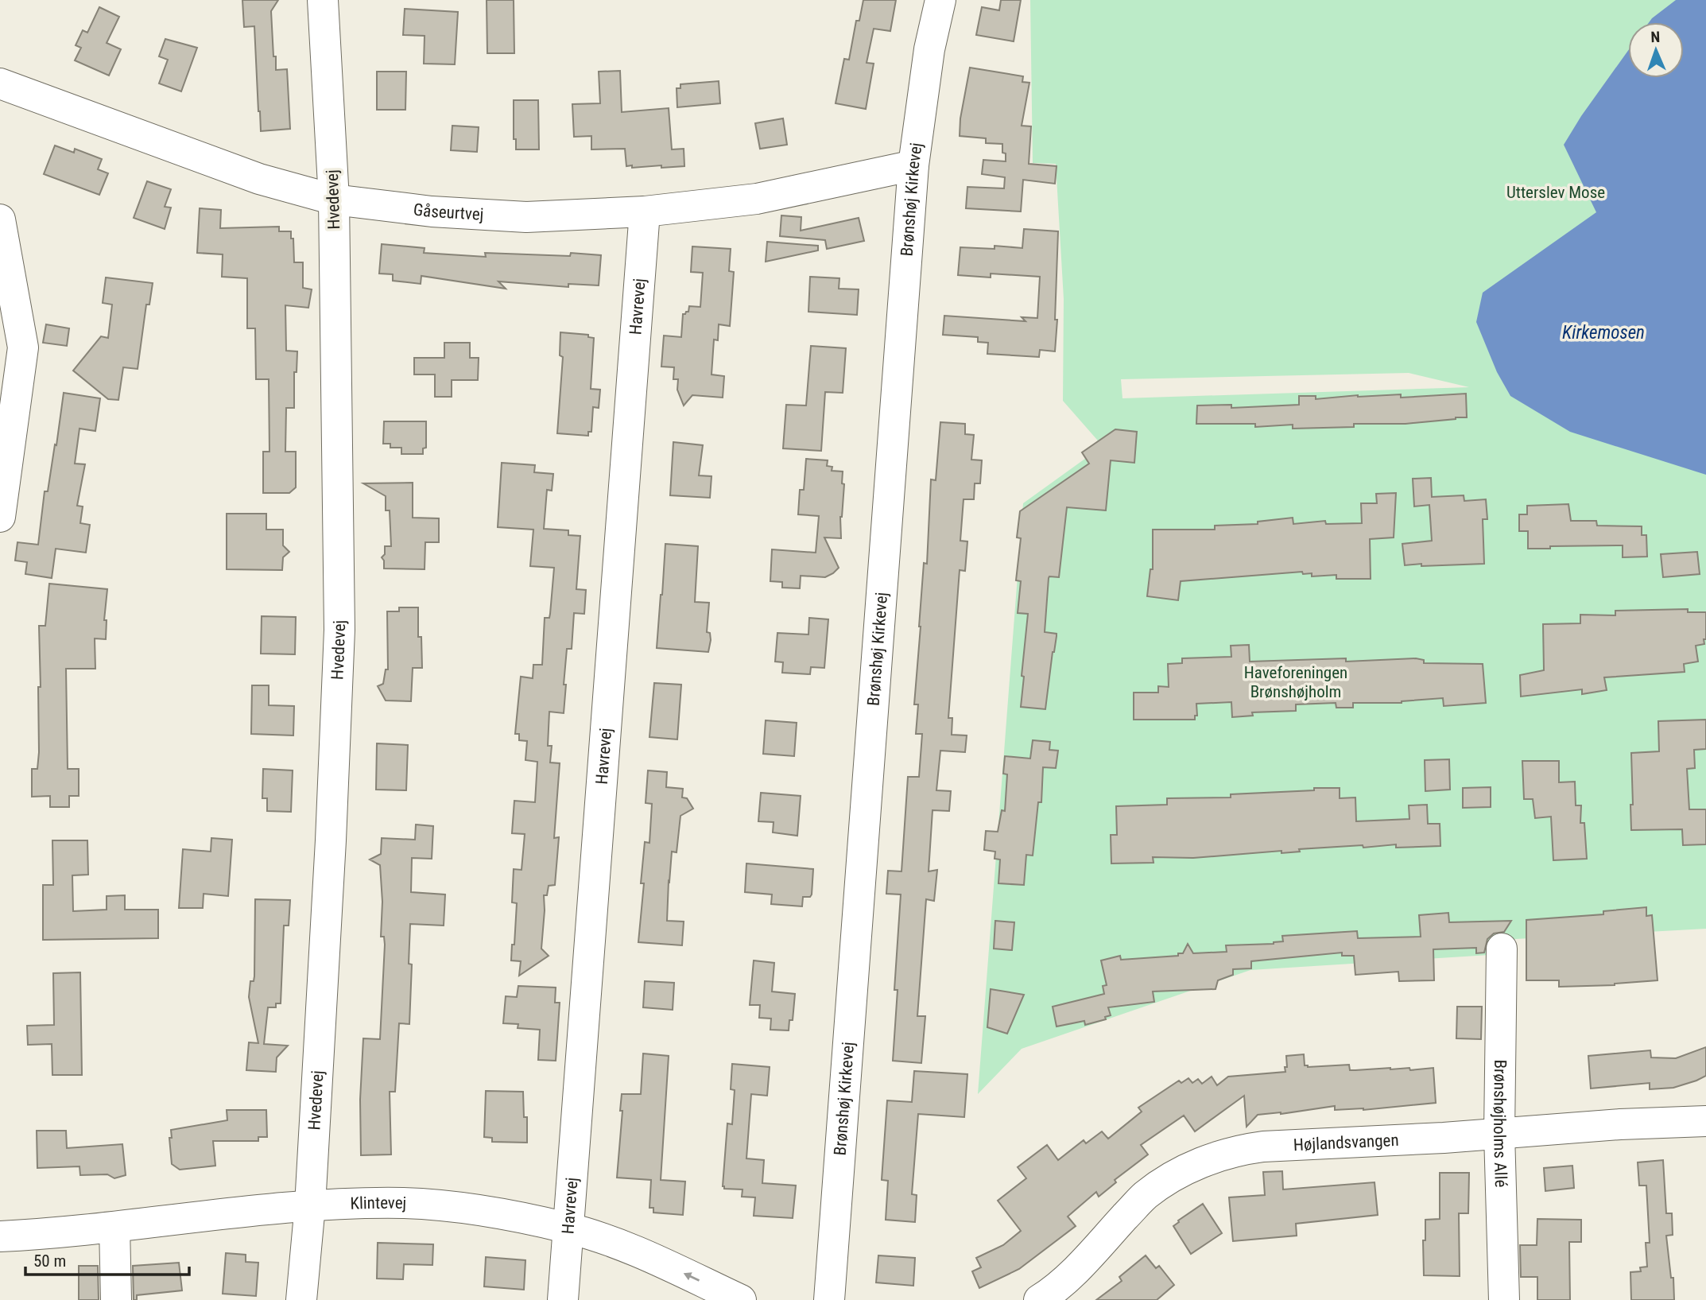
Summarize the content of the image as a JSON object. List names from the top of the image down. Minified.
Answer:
{"streets":{"street":["Hvedevej","Brønshøj Kirkevej","Gåseurtvej","Havrevej","Brønshøjholms Allé","Højlandsvangen","Klintevej"]},"crossings":[["Hvedevej","Gåseurtvej"],["Hvedevej","Klintevej"],["Brønshøj Kirkevej","Gåseurtvej"],["Gåseurtvej","Havrevej"],["Havrevej","Klintevej"],["Brønshøjholms Allé","Højlandsvangen"]],"water":["Kirkemosen"],"parks":["Utterslev Mose","Haveforeningen Brønshøjholm"],"scale_bar":"50 m","north":"top"}
